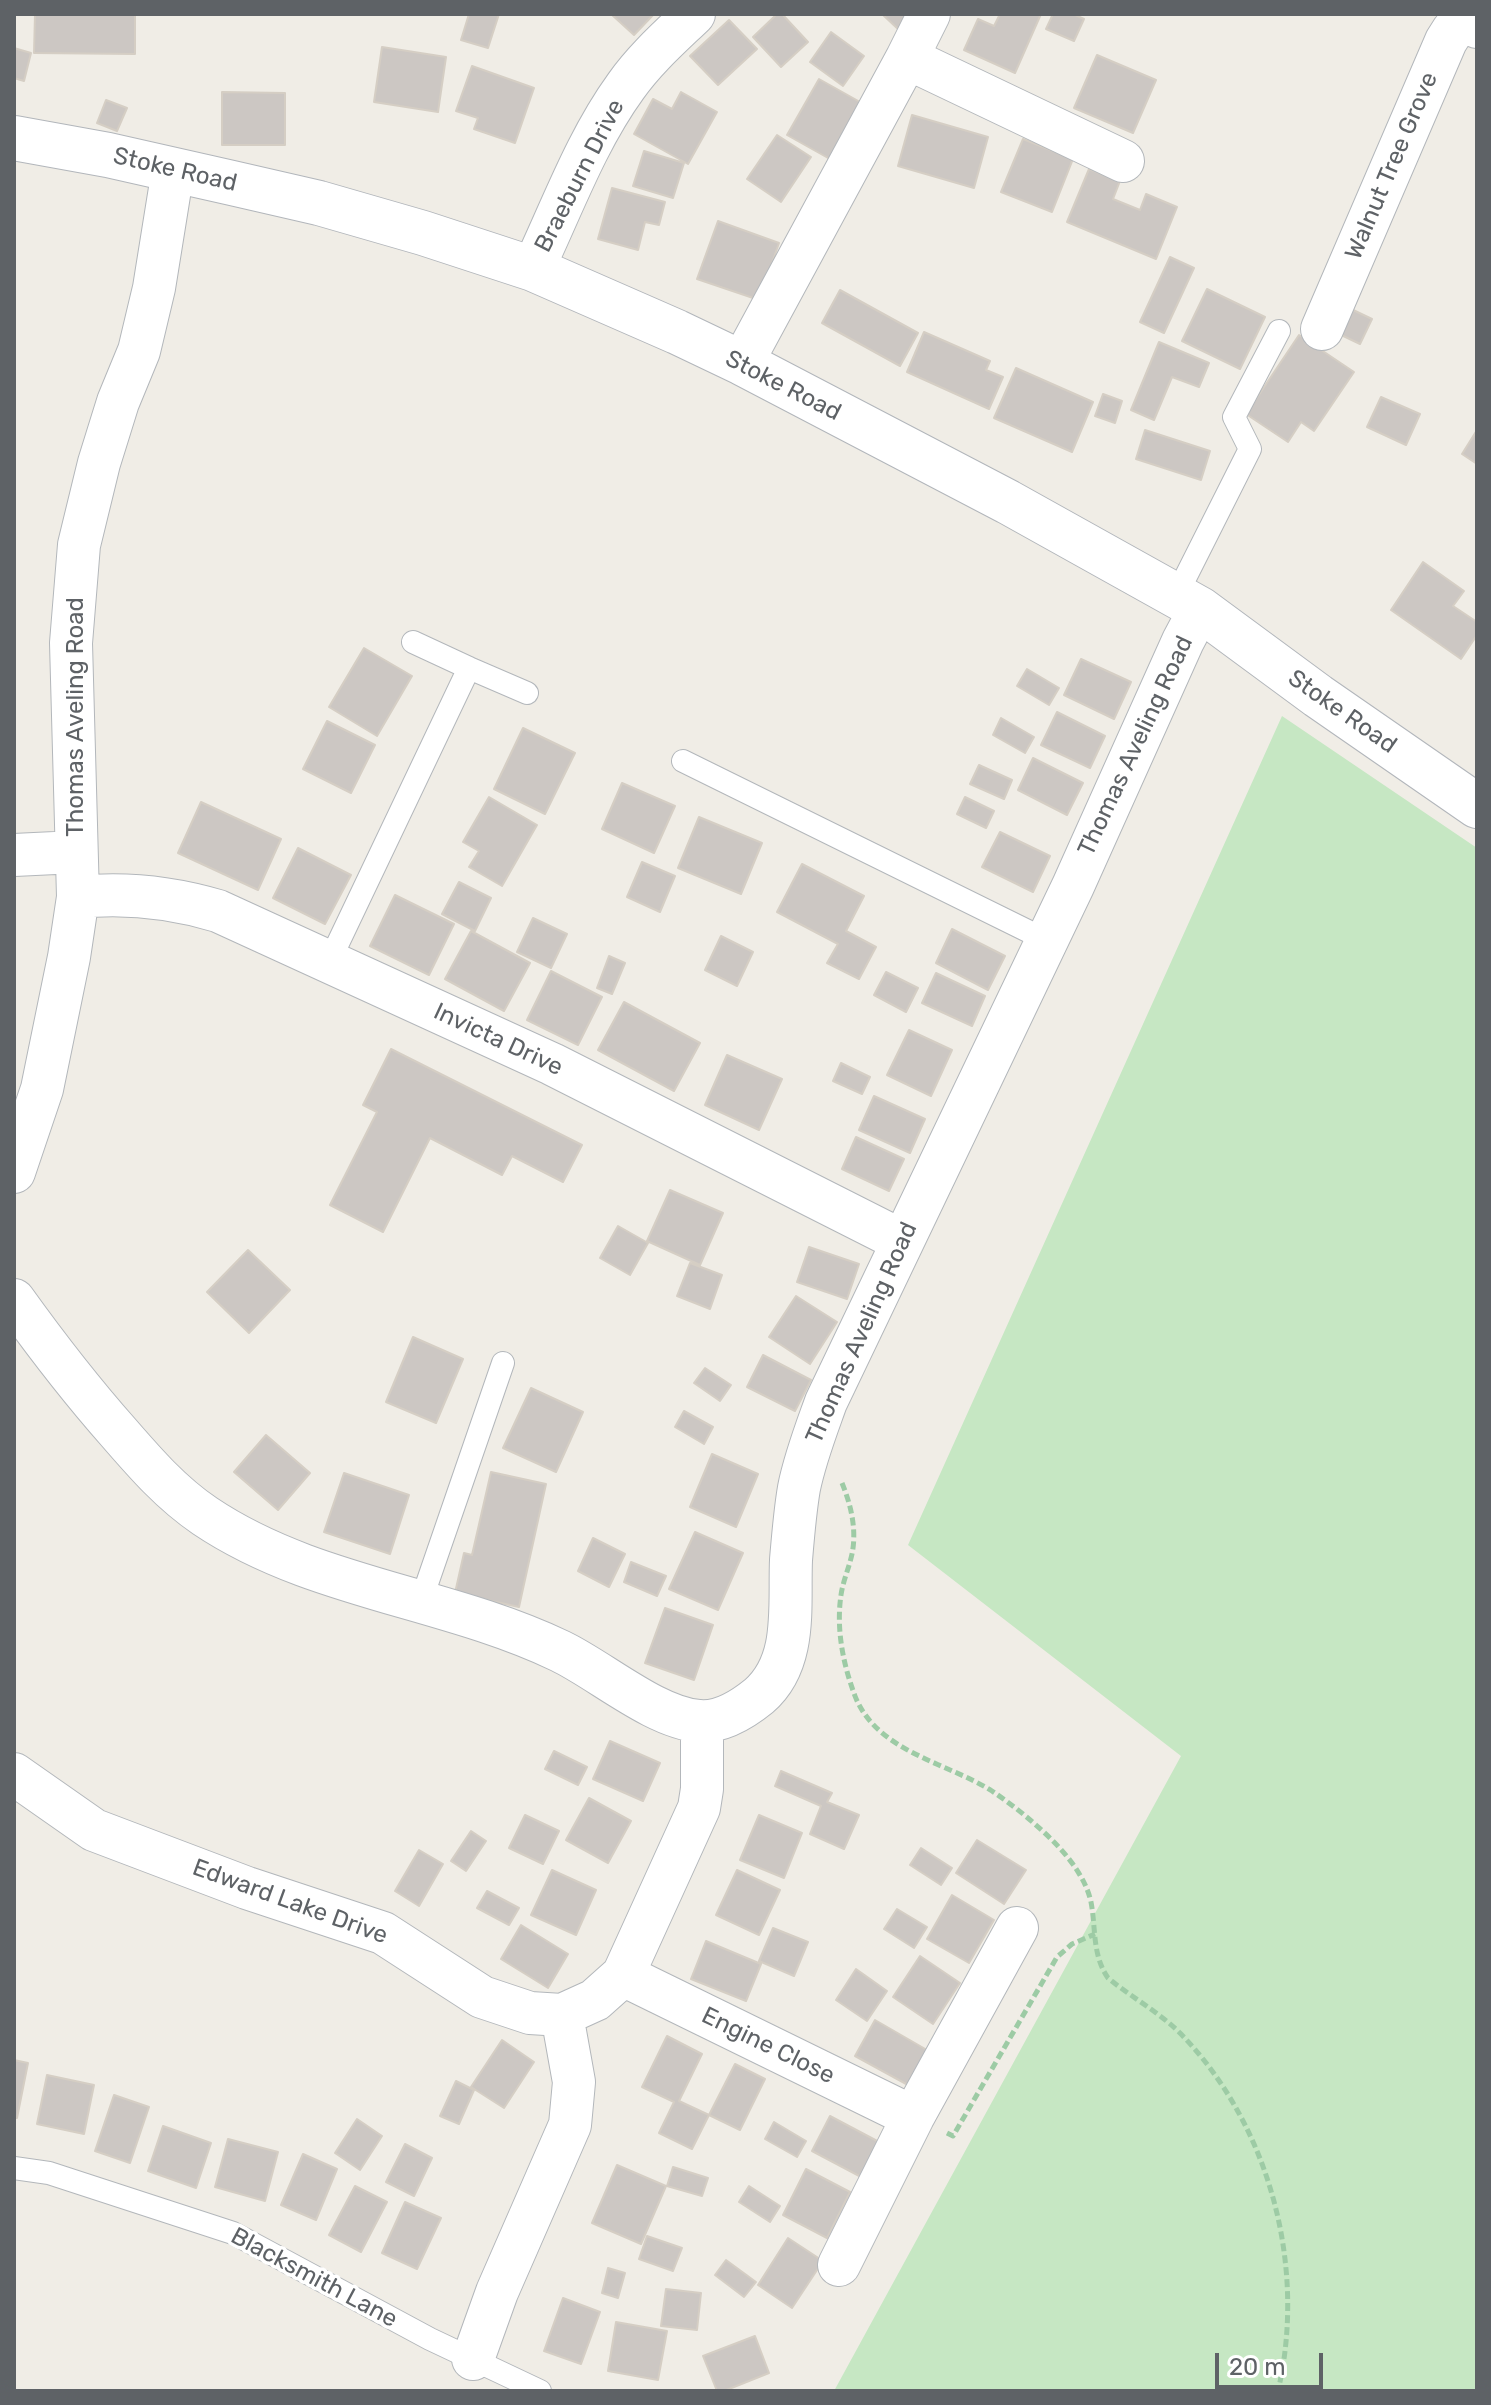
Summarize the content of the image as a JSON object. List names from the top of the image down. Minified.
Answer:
{"streets":{"street":["Walnut Tree Grove","Stoke Road","Braeburn Drive","Thomas Aveling Road","Invicta Drive","Edward Lake Drive","Engine Close"],"lane":["Blacksmith Lane"]},"crossings":[["Stoke Road","Braeburn Drive"],["Stoke Road","Thomas Aveling Road"],["Thomas Aveling Road","Invicta Drive"]],"scale_bar":"20 m"}
